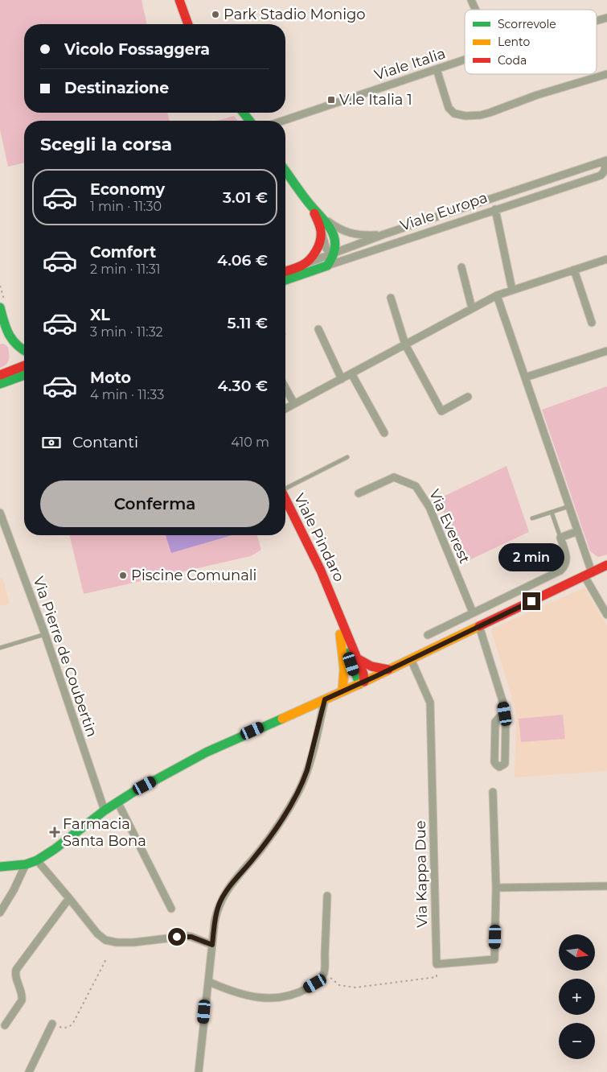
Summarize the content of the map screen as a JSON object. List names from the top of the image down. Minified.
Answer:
{"streets":{"street":["Viale Italia","Viale Europa","Via Everest","Viale Pindaro","Via Pierre de Coubertin","Via Kappa Due"]},"places":{"other":["Park Stadio Monigo","Piscine Comunali"],"transit":["V.le Italia 1"],"health":["Farmacia Santa Bona"]},"legend":["Scorrevole","Lento","Coda"],"north":"right","page":{"banner":["Vicolo Fossaggera","Destinazione"],"heading":"Scegli la corsa","list":[{"name":"Economy","note":"1 min · 11:30","value":"3.01 €"},{"name":"Comfort","note":"2 min · 11:31","value":"4.06 €"},{"name":"XL","note":"3 min · 11:32","value":"5.11 €"},{"name":"Moto","note":"4 min · 11:33","value":"4.30 €"}],"pay":["Contanti","410 m"],"buttons":"Conferma","bubble":"2 min","map_buttons":["+","−"]}}
